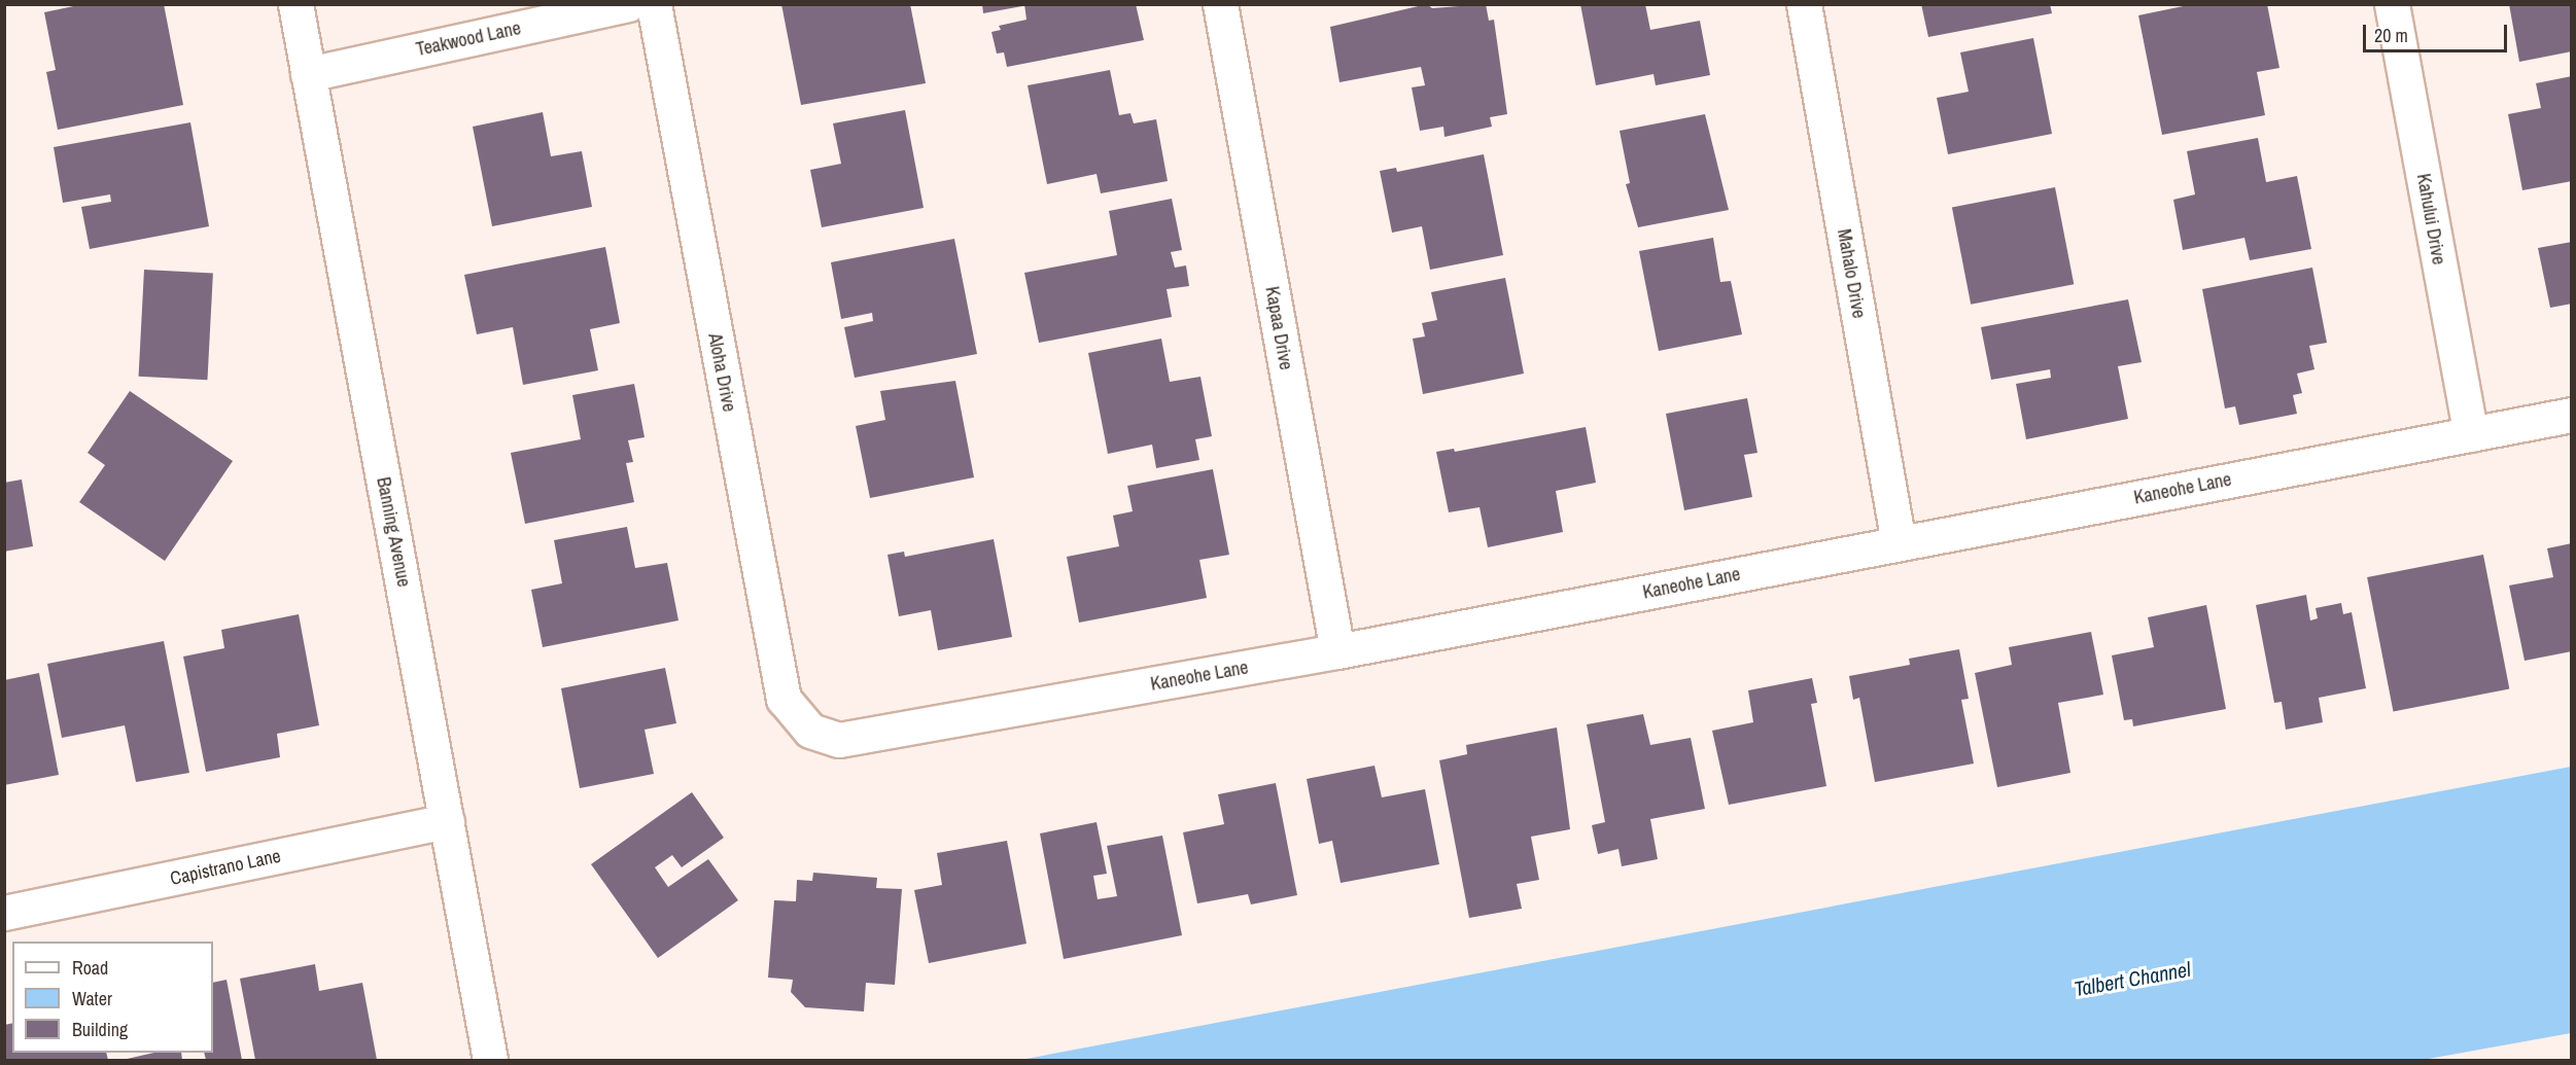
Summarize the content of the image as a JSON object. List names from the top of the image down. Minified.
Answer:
{"streets":{"street":["Teakwood Lane","Kahului Drive","Mahalo Drive","Kapaa Drive","Aloha Drive","Kaneohe Lane","Banning Avenue","Capistrano Lane"]},"crossings":[["Teakwood Lane","Banning Avenue"],["Kahului Drive","Kaneohe Lane"],["Mahalo Drive","Kaneohe Lane"],["Kapaa Drive","Kaneohe Lane"],["Aloha Drive","Kaneohe Lane"],["Banning Avenue","Capistrano Lane"]],"water":["Talbert Channel"],"legend":["Road","Water","Building"],"scale_bar":"20 m"}
